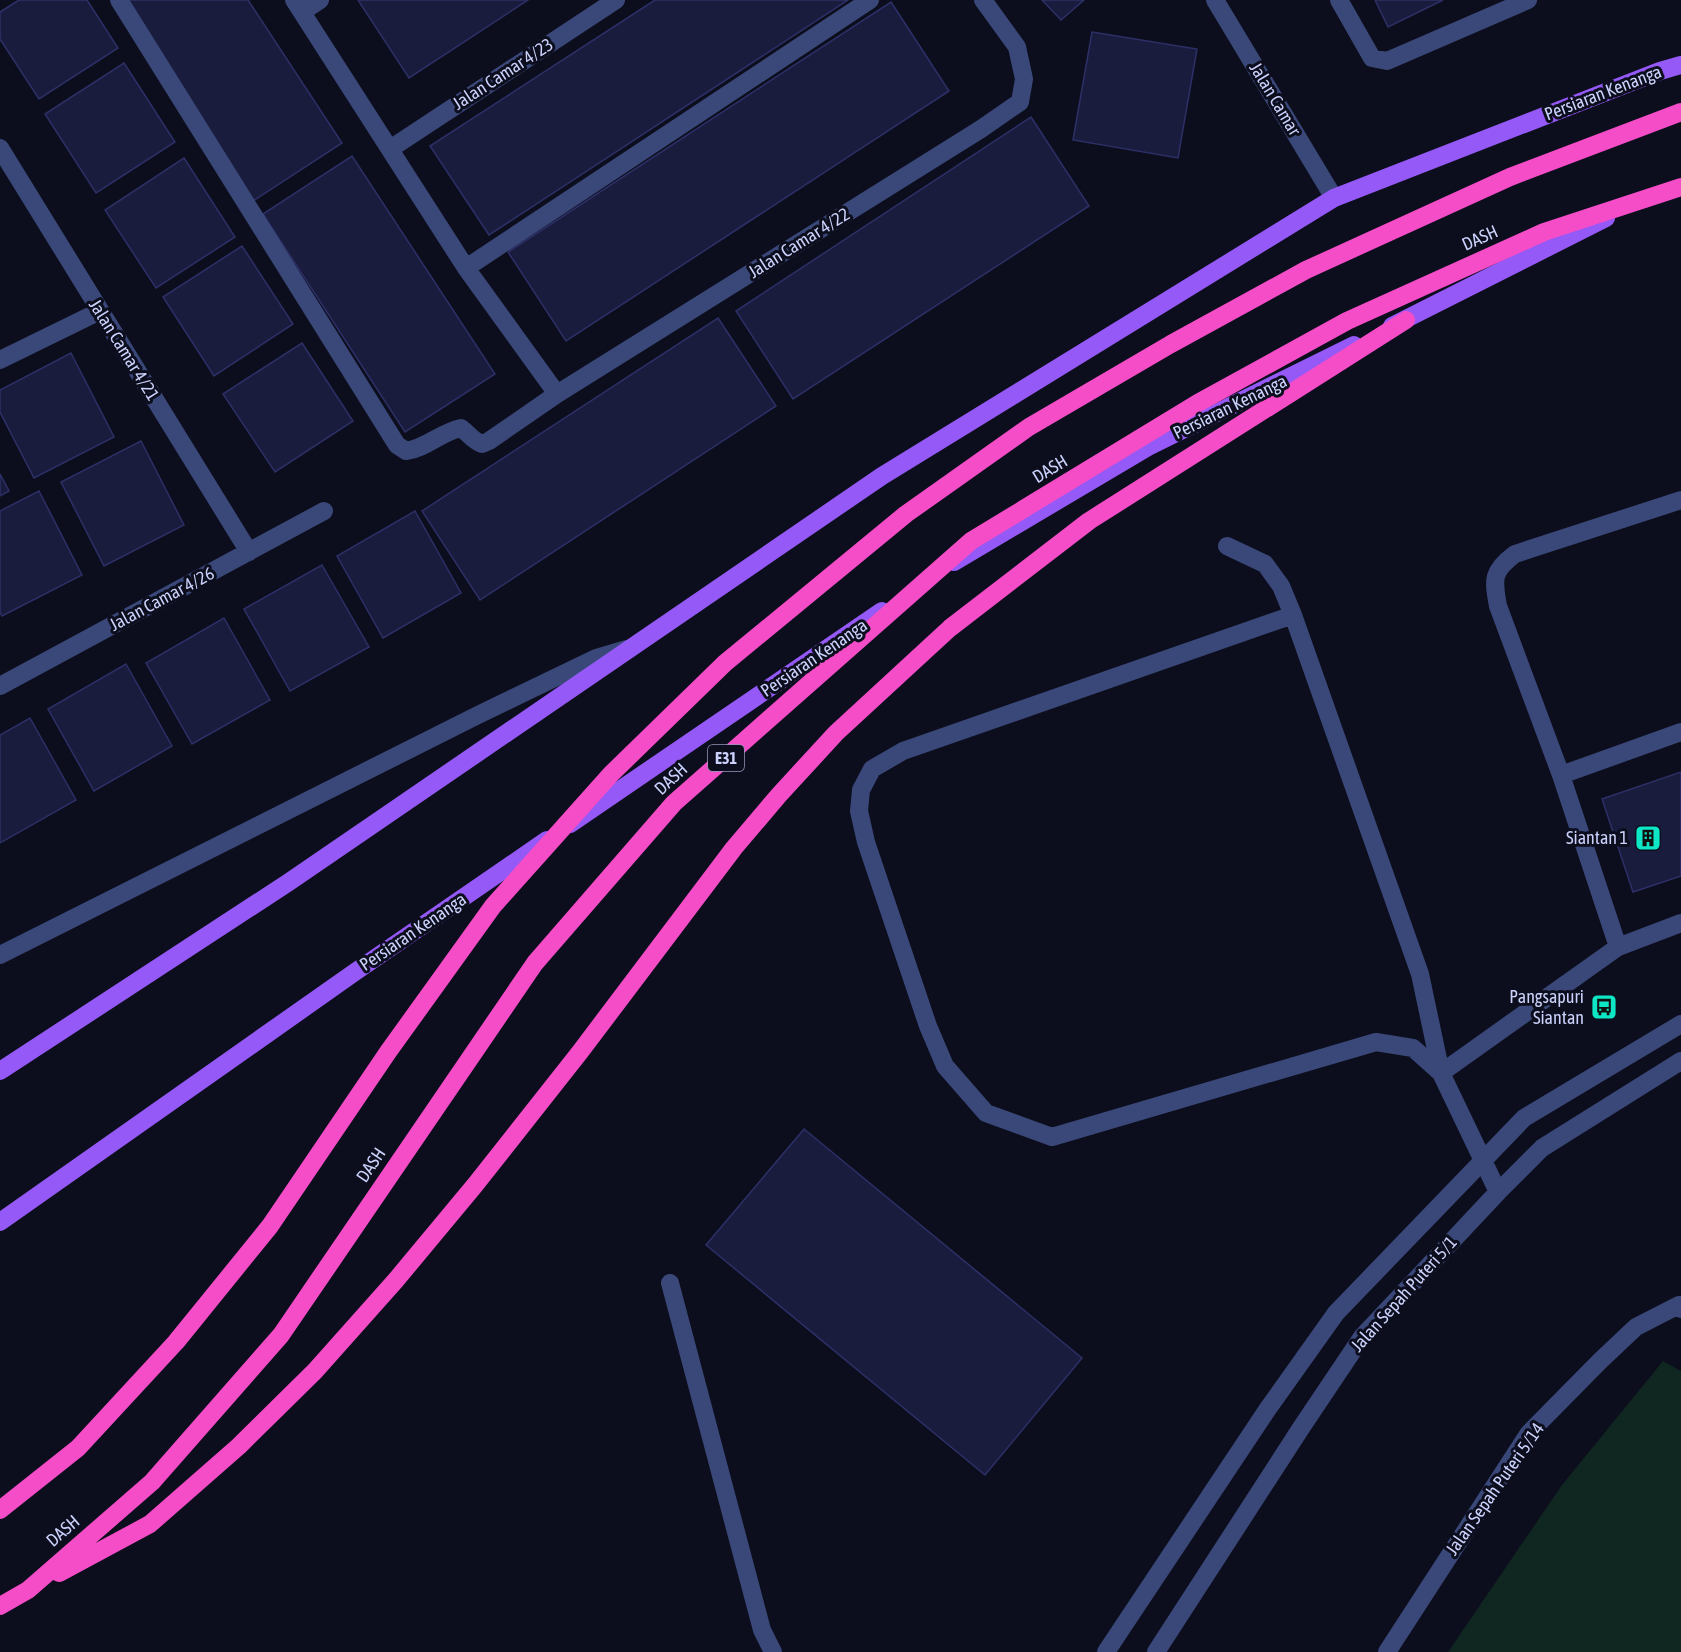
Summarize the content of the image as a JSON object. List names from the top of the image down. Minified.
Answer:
{"streets":{"highway":["DASH","E31"],"main road":["Persiaran Kenanga"],"street":["Jalan Camar 4/23","Jalan Camar","Jalan Camar 4/22","Jalan Camar 4/21","Jalan Camar 4/26","Jalan Sepah Puteri 5/1","Jalan Sepah Puteri 5/14"]},"crossings":[["Persiaran Kenanga","Jalan Camar"],["Jalan Camar 4/21","Jalan Camar 4/26"]],"places":{"building":["Siantan 1"],"bus stop":["Pangsapuri Siantan"]}}
